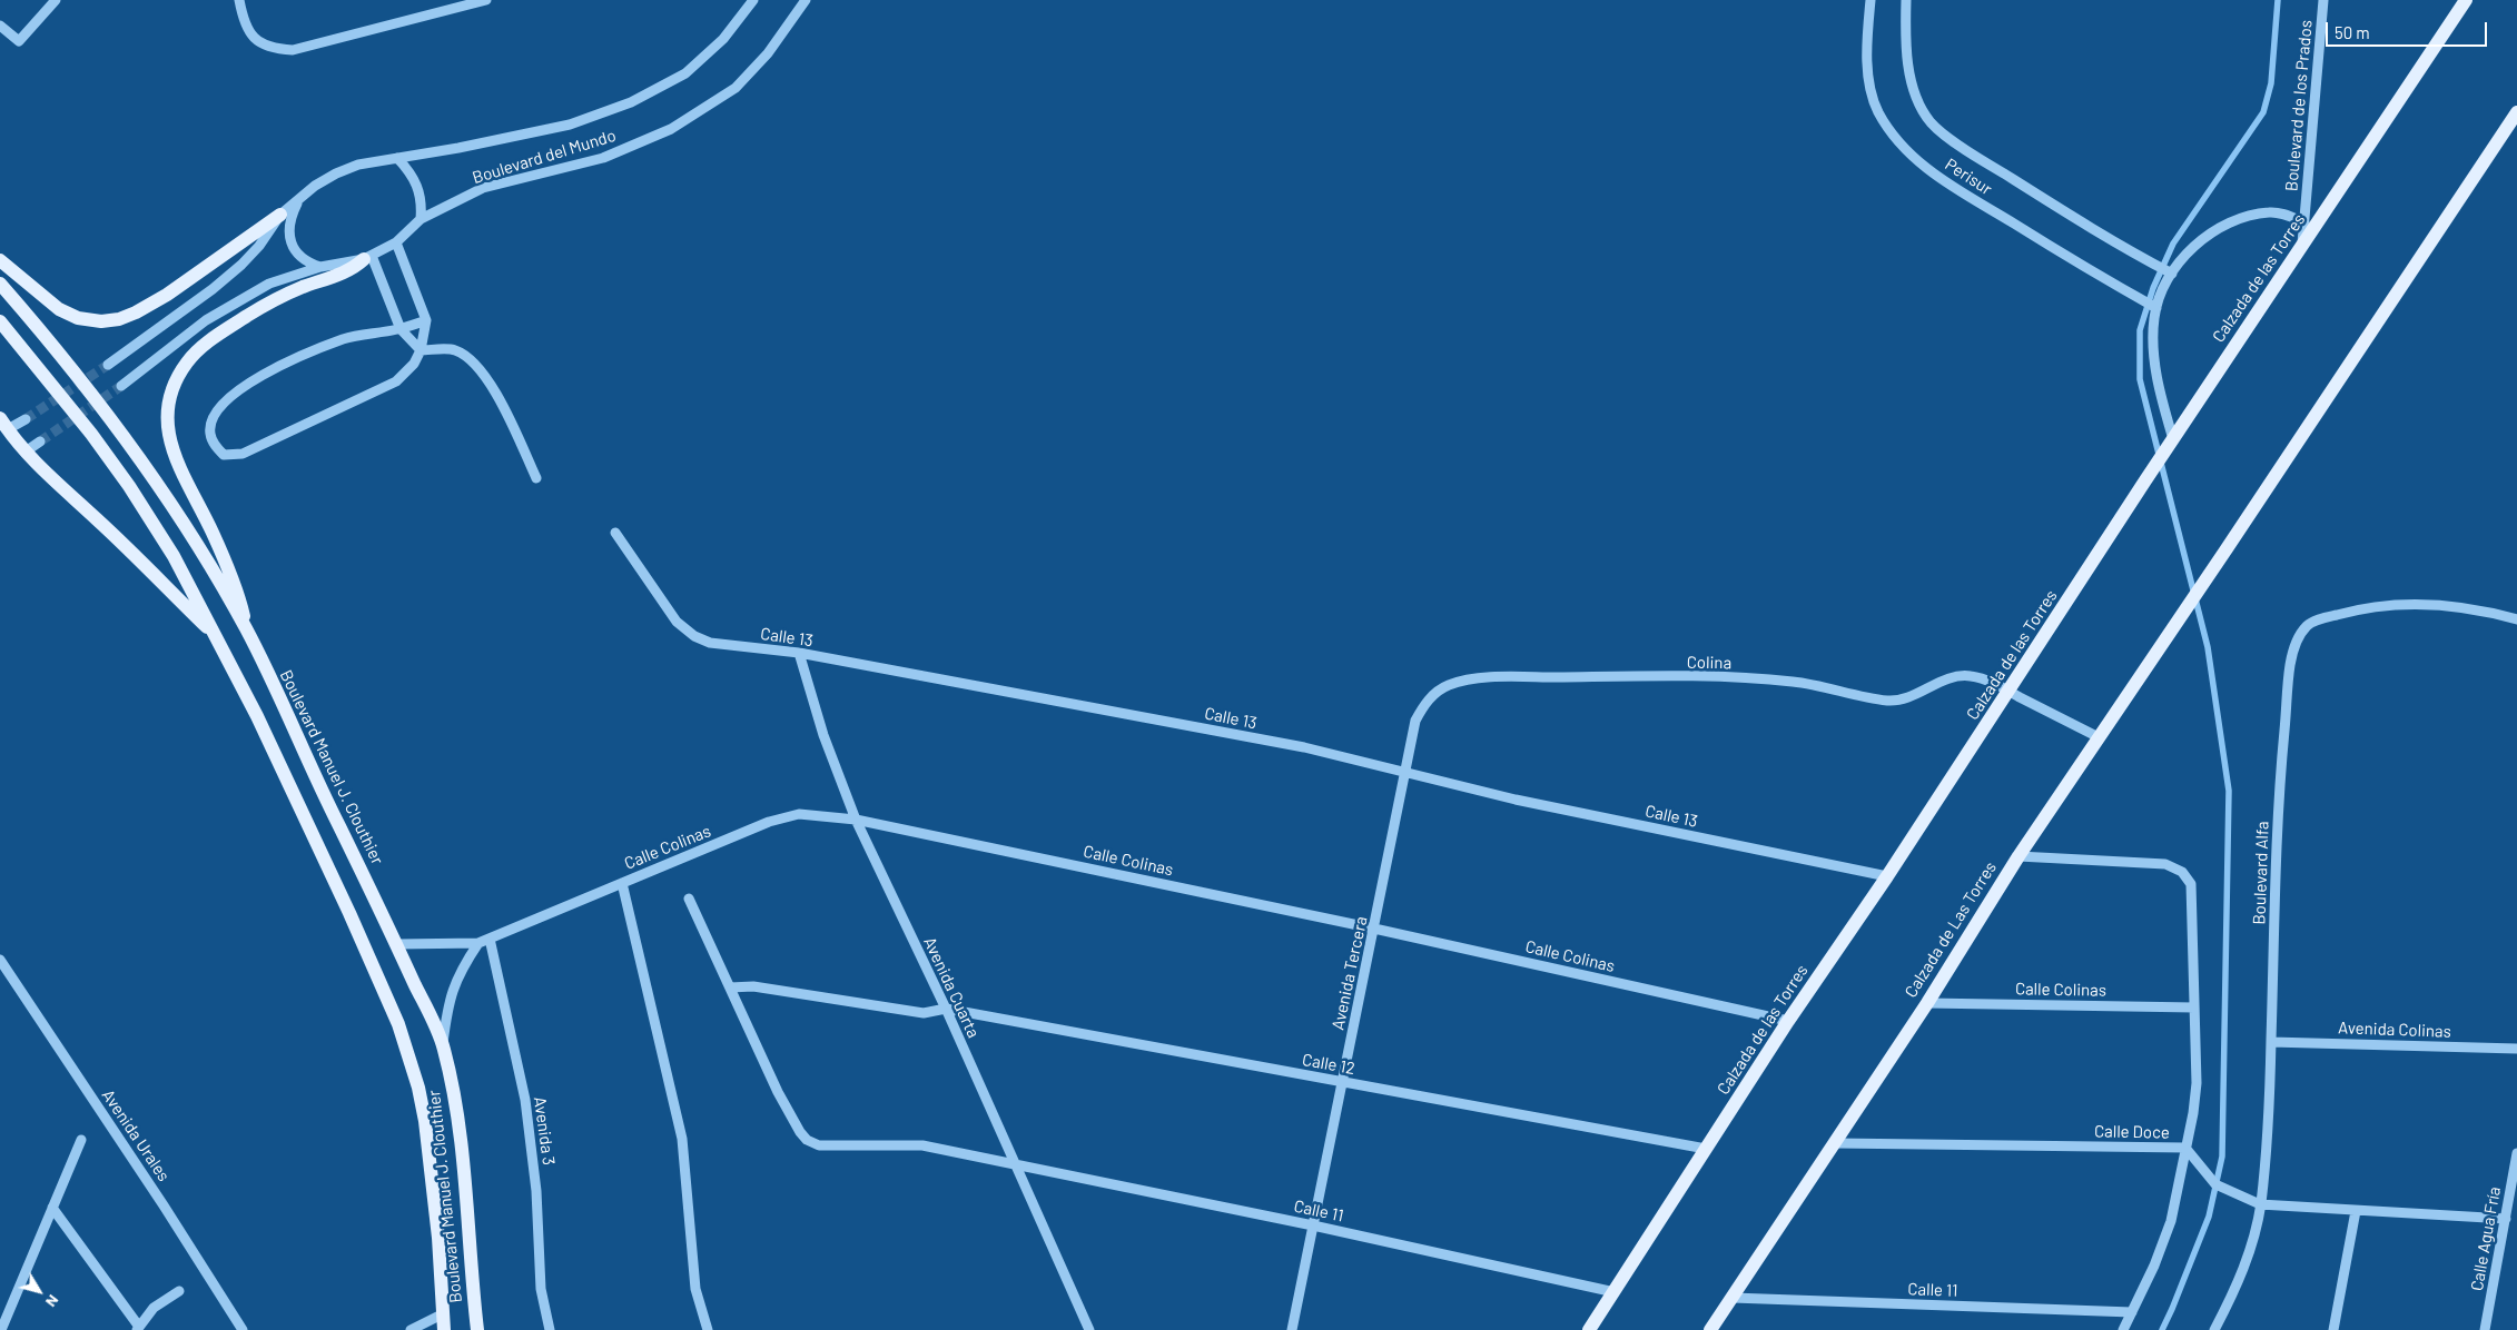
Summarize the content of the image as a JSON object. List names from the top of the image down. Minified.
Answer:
{"streets":{"main road":["Calzada de las Torres","Boulevard Manuel J. Clouthier","Calzada de Las Torres"],"street":["Boulevard de los Prados","Boulevard del Mundo","Perisur","Calle 13","Colina","Calle Colinas","Boulevard Alfa","Avenida Tercera","Avenida Cuarta","Avenida Colinas","Calle 12","Avenida 3","Calle Doce","Avenida Urales","Calle 11","Calle Agua Fría"]},"crossings":[["Boulevard de los Prados","Calzada de las Torres"],["Calzada de las Torres","Calle 13"],["Calzada de las Torres","Colina"],["Calzada de las Torres","Calle Colinas"],["Calzada de las Torres","Calle 12"],["Calzada de las Torres","Calle 11"],["Calle 13","Avenida Tercera"],["Calle 13","Avenida Cuarta"],["Colina","Calzada de Las Torres"],["Colina","Avenida Tercera"],["Boulevard Manuel J. Clouthier","Calle Colinas"],["Calle Colinas","Calzada de Las Torres"],["Calle Colinas","Avenida Tercera"],["Calle Colinas","Avenida Cuarta"],["Calle Colinas","Avenida 3"],["Boulevard Alfa","Avenida Colinas"],["Boulevard Alfa","Calle Doce"],["Calzada de Las Torres","Calle Doce"],["Calzada de Las Torres","Calle 11"],["Avenida Tercera","Calle 12"],["Avenida Tercera","Calle 11"],["Avenida Cuarta","Calle 12"],["Avenida Cuarta","Calle 11"],["Calle 12","Calle 11"],["Calle Doce","Calle Agua Fría"]],"scale_bar":"50 m","north":"bottom right"}
